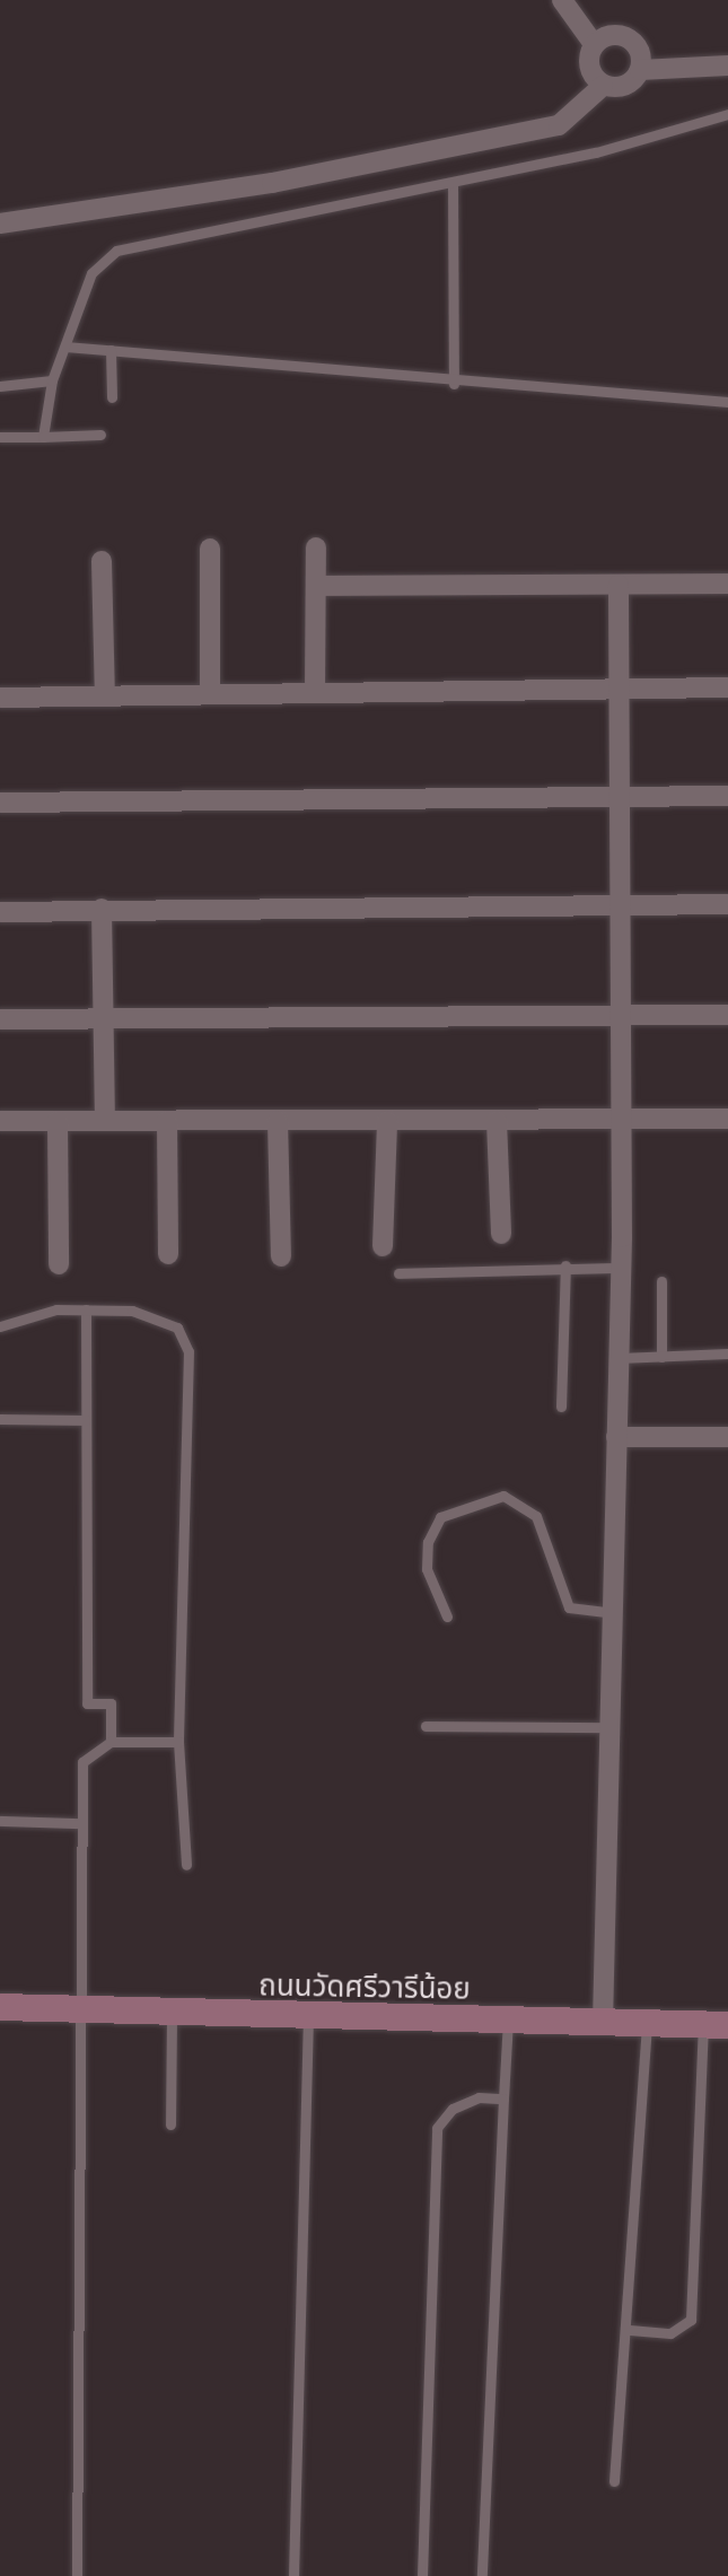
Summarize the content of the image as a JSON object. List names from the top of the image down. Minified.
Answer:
{"streets":{"main road":["ถนนวัดศรีวารีน้อย"]}}
